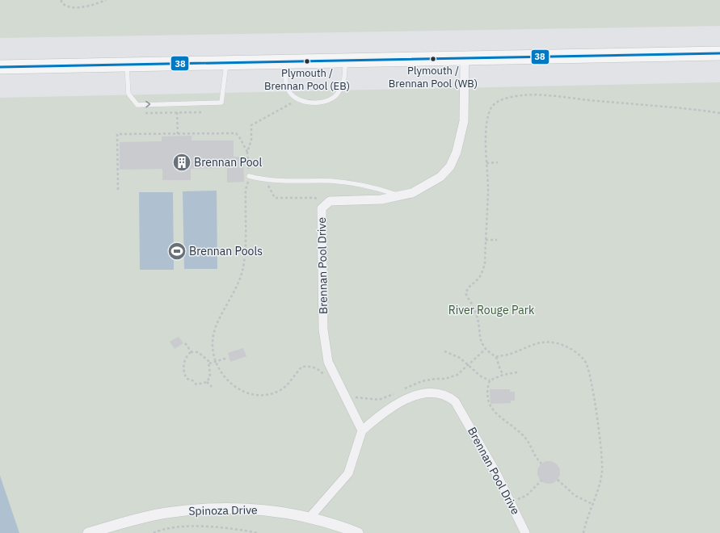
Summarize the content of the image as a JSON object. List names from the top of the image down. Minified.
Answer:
{"streets":{"street":["Brennan Pool Drive","Spinoza Drive"]},"parks":["River Rouge Park"],"places":{"other":["Plymouth / Brennan Pool (WB)","Plymouth / Brennan Pool (EB)"],"building":["Brennan Pool"],"sports":["Brennan Pools"]},"lines":["transit line 38"]}
